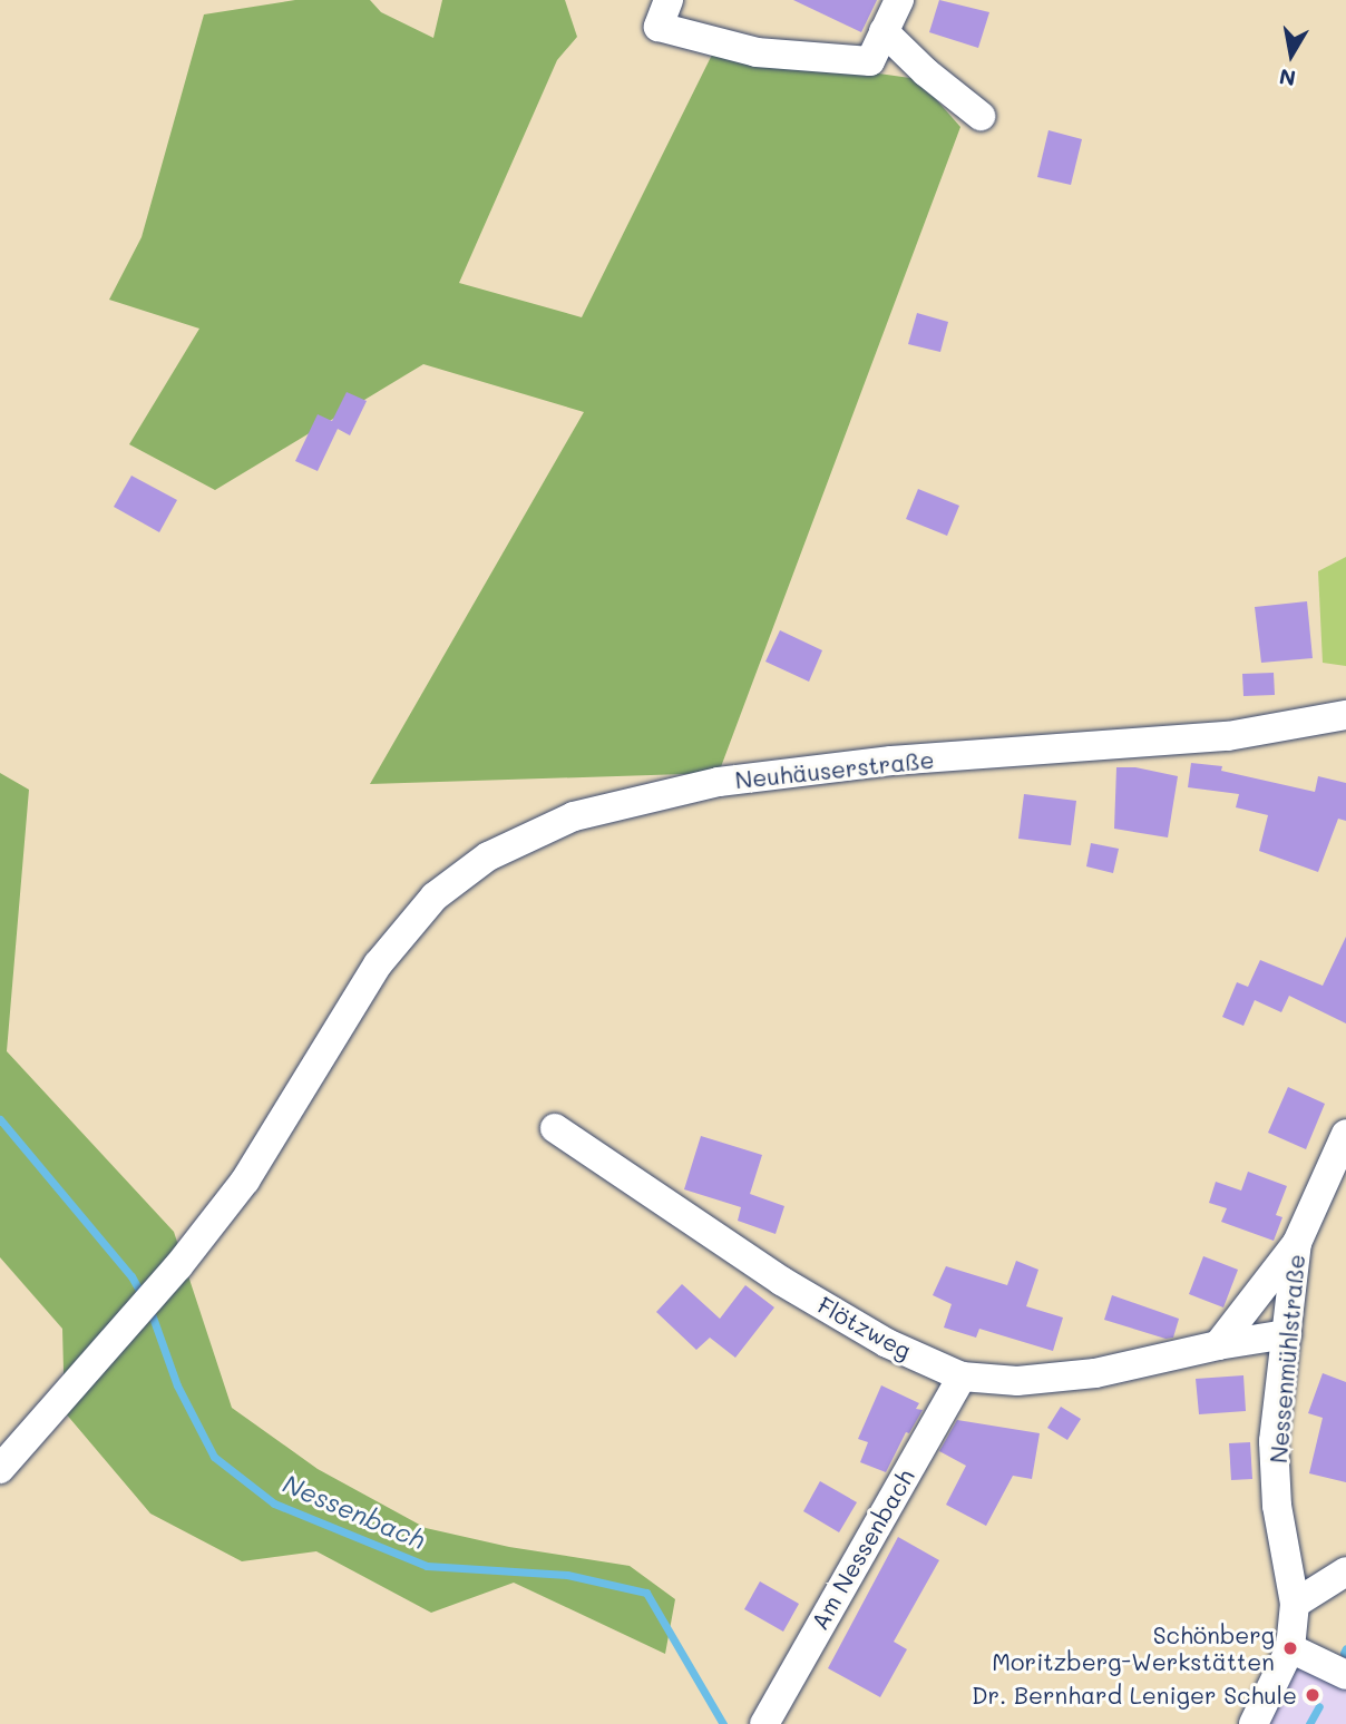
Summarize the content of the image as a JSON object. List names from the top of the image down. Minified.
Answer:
{"streets":{"street":["Neuhäuserstraße","Flötzweg","Nessenmühlstraße","Am Nessenbach"]},"crossings":[["Flötzweg","Nessenmühlstraße"],["Flötzweg","Am Nessenbach"]],"water":["Nessenbach"],"places":["Schönberg Moritzberg-Werkstätten","Dr. Bernhard Leniger Schule"],"north":"bottom"}
